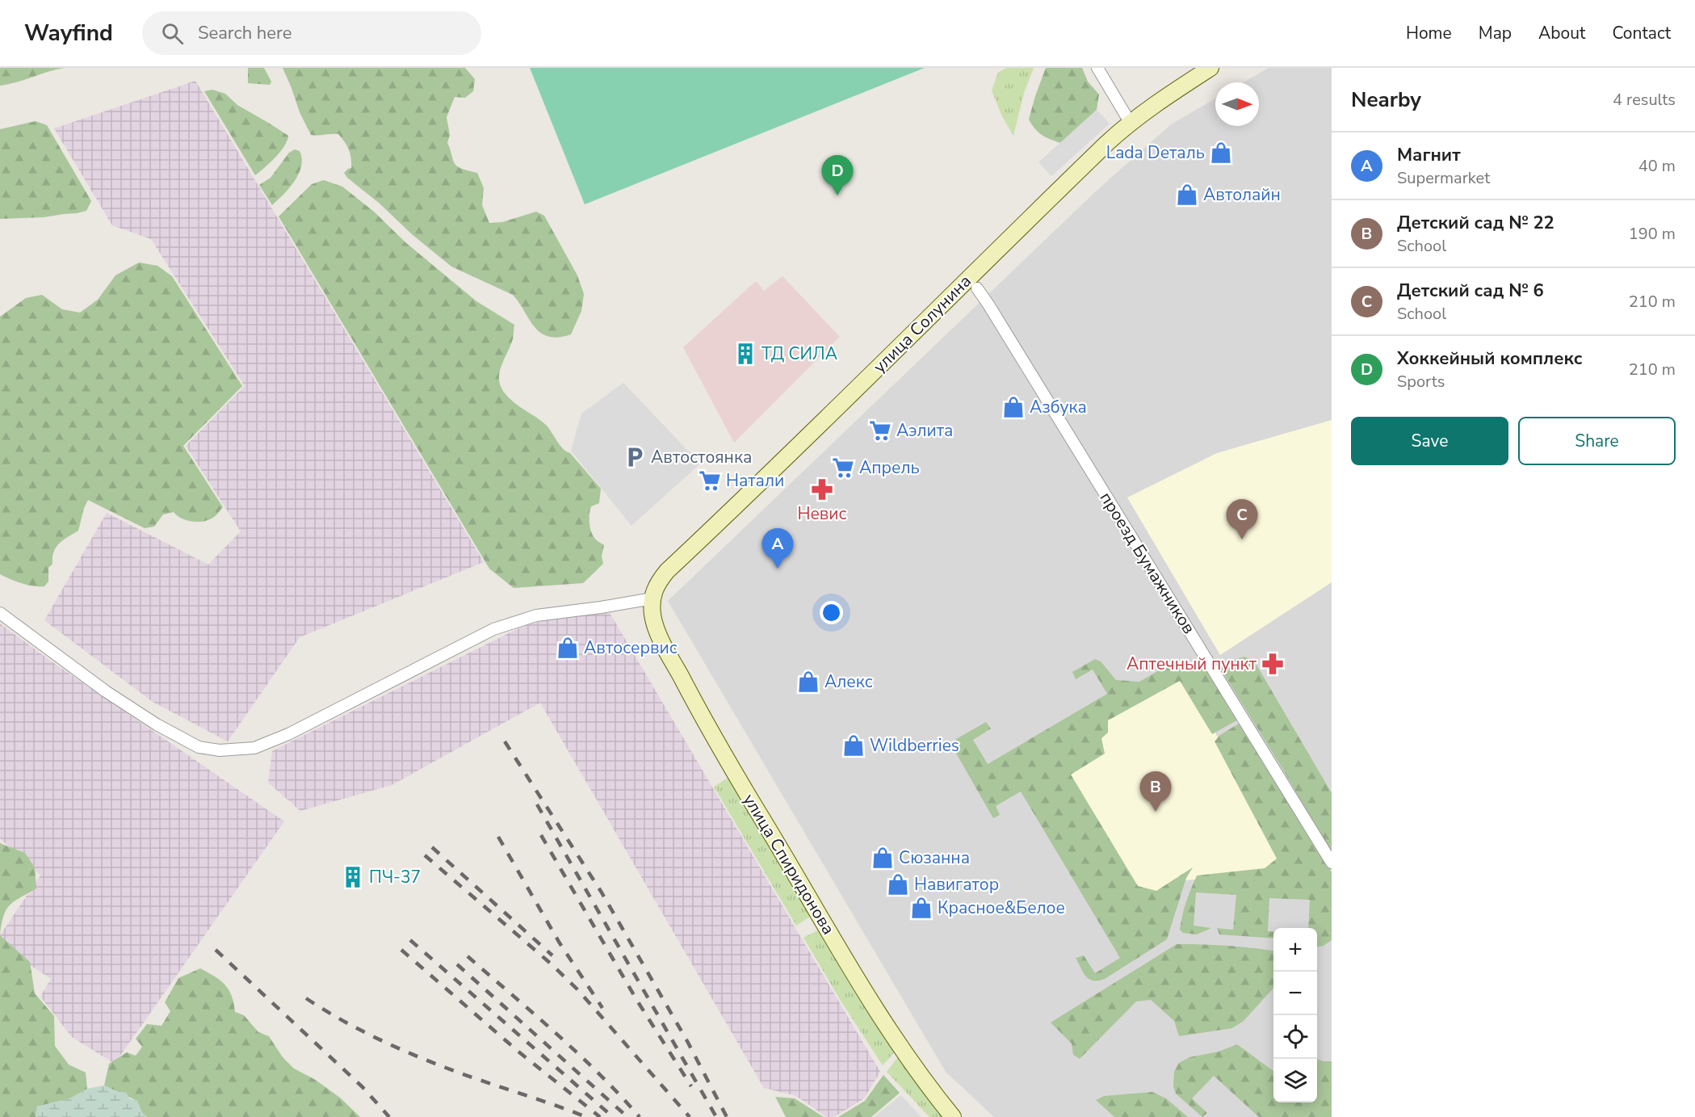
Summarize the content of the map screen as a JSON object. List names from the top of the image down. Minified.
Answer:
{"streets":{"street":["улица Солунина","проезд Бумажников","улица Спиридонова"]},"crossings":[["улица Солунина","улица Спиридонова"]],"places":{"shop":["Lada Dеталь","Автолайн","Азбука","Автосервис","Алекс","Wildberries","Сюзанна","Навигатор","Красное&Белое"],"building":["ТД СИЛА","ПЧ-37"],"supermarket":["Аэлита","Апрель","Натали"],"parking":["Автостоянка"],"pharmacy":["Невис","Аптечный пункт"]},"north":"right","page":{"header":"Wayfind","search":"Search here","nav":["Home","Map","About","Contact"],"heading":["Nearby","4 results"],"list":[{"mark":"A","name":"Магнит","note":"Supermarket","value":"40 m"},{"mark":"B","name":"Детский сад № 22","note":"School","value":"190 m"},{"mark":"C","name":"Детский сад № 6","note":"School","value":"210 m"},{"mark":"D","name":"Хоккейный комплекс","note":"Sports","value":"210 m"}],"pins":["D","C","A","B"],"buttons":["Save","Share"],"map_buttons":["+","−"]}}
